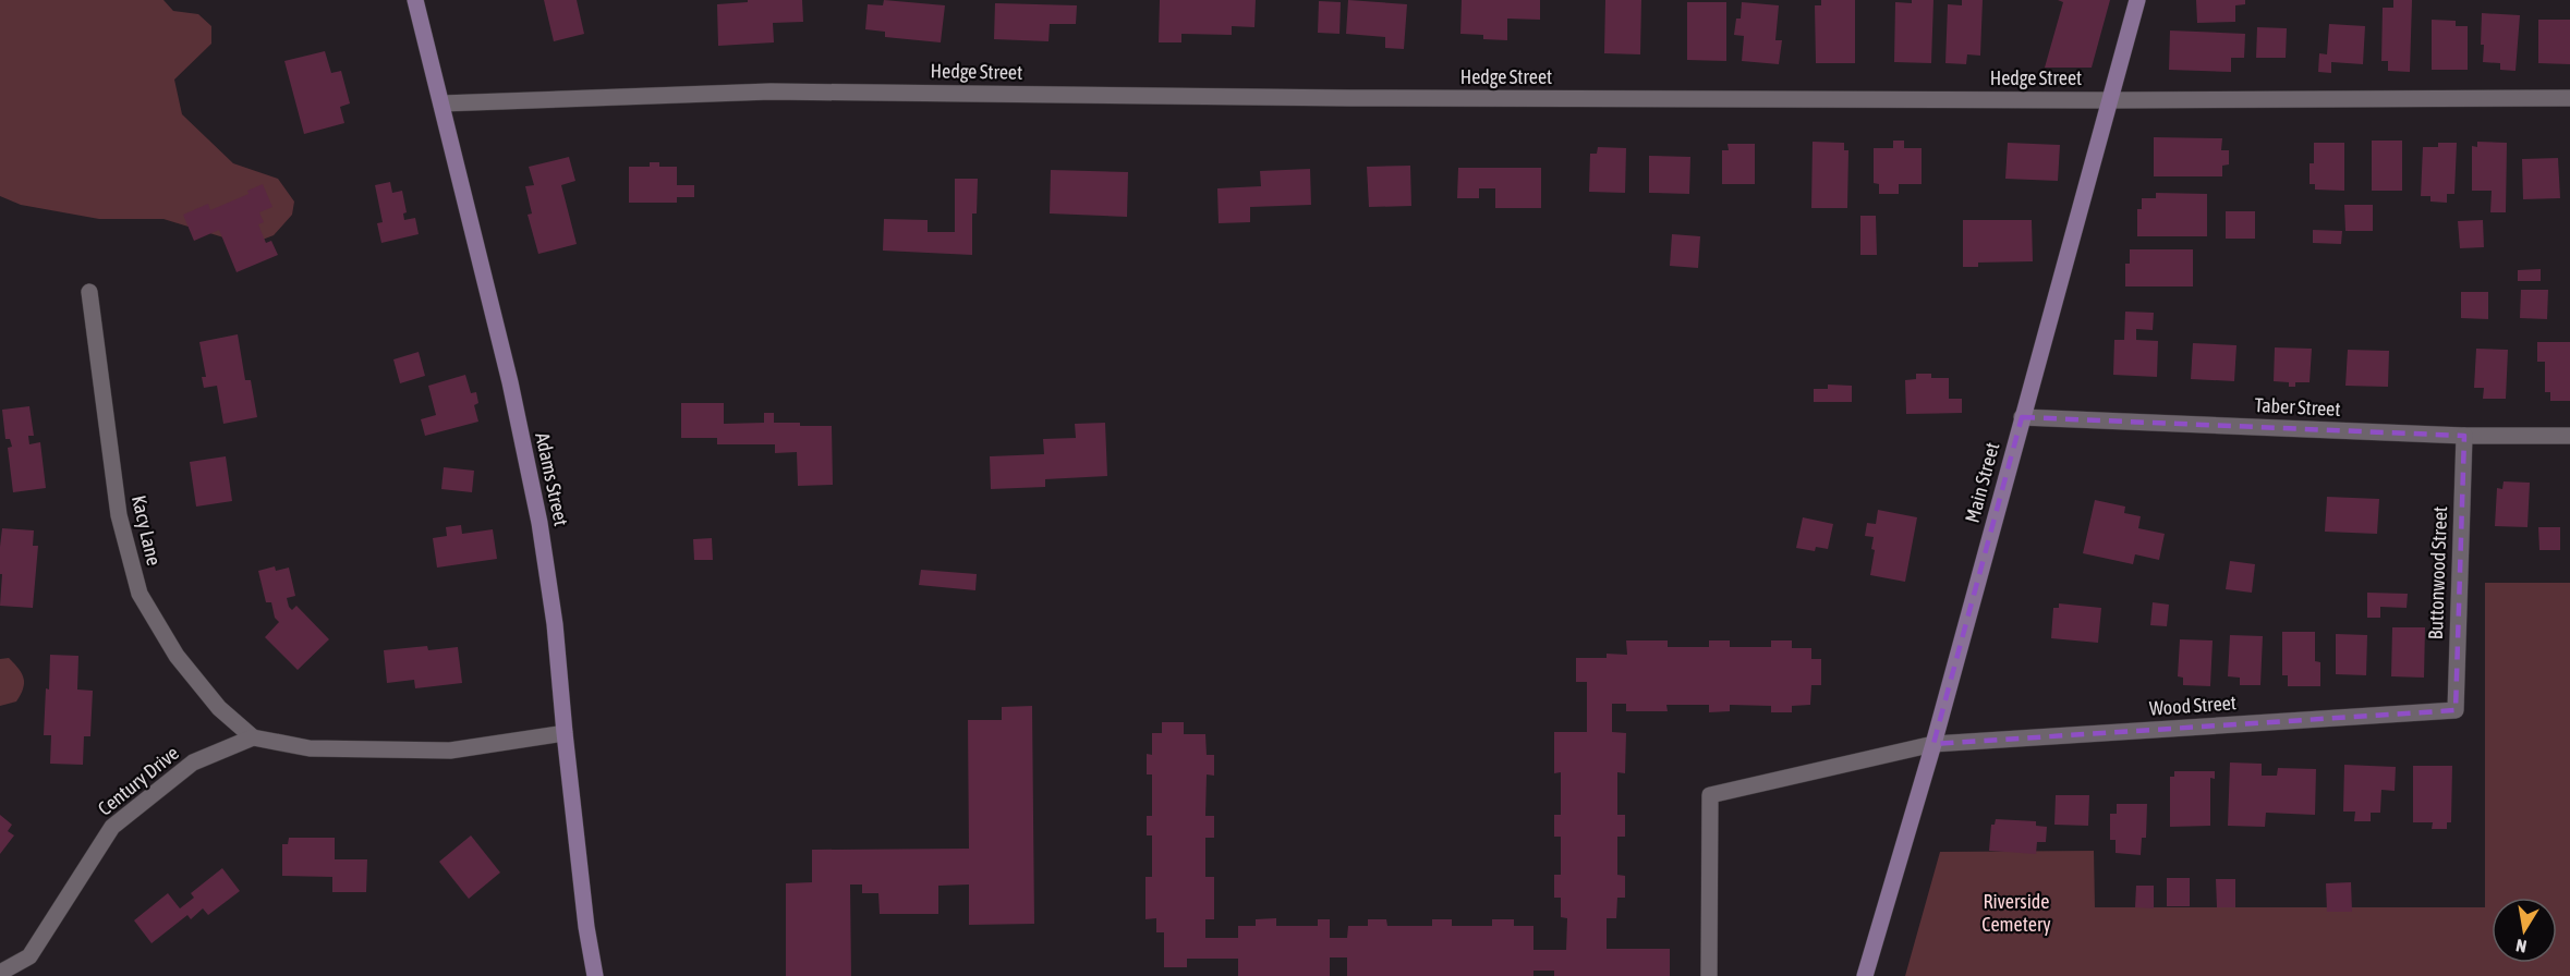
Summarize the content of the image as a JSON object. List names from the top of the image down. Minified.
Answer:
{"streets":{"main road":["Adams Street","Main Street"],"street":["Hedge Street","Taber Street","Kacy Lane","Buttonwood Street","Wood Street","Century Drive"]},"crossings":[["Hedge Street","Adams Street"],["Hedge Street","Main Street"],["Taber Street","Main Street"],["Taber Street","Buttonwood Street"],["Main Street","Wood Street"],["Kacy Lane","Century Drive"],["Buttonwood Street","Wood Street"]],"parks":["Riverside Cemetery"],"north":"bottom"}
